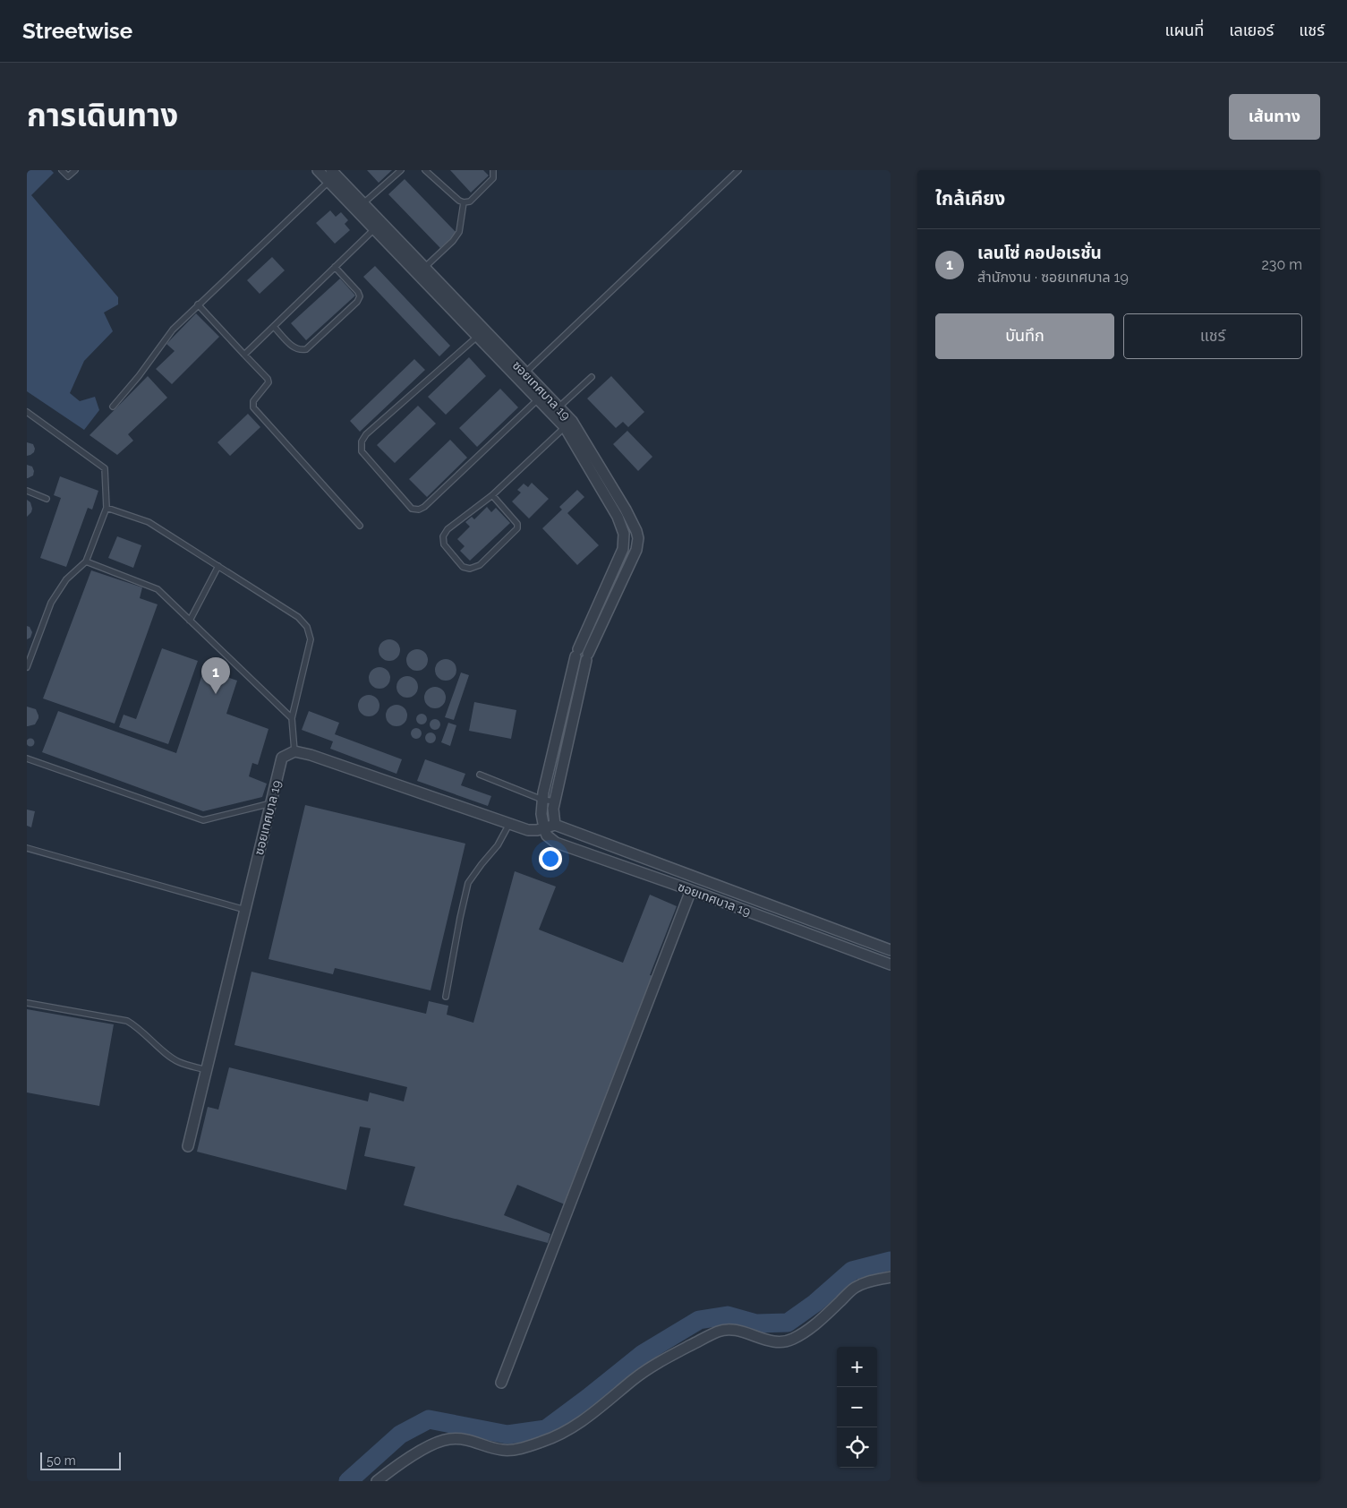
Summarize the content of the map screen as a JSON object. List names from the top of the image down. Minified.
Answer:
{"streets":{"street":["ซอยเทศบาล 19"]},"scale_bar":"50 m","page":{"header":"Streetwise","nav":["แผนที่","เลเยอร์","แชร์"],"title":"การเดินทาง","buttons":["เส้นทาง",["บันทึก","แชร์"]],"heading":"ใกล้เคียง","list":[{"mark":"1","name":"เลนโซ่ คอปอเรชั่น","note":"สำนักงาน · ซอยเทศบาล 19","value":"230 m"}],"pins":"1","map_buttons":["+","−"],"scale":"50 m"}}
